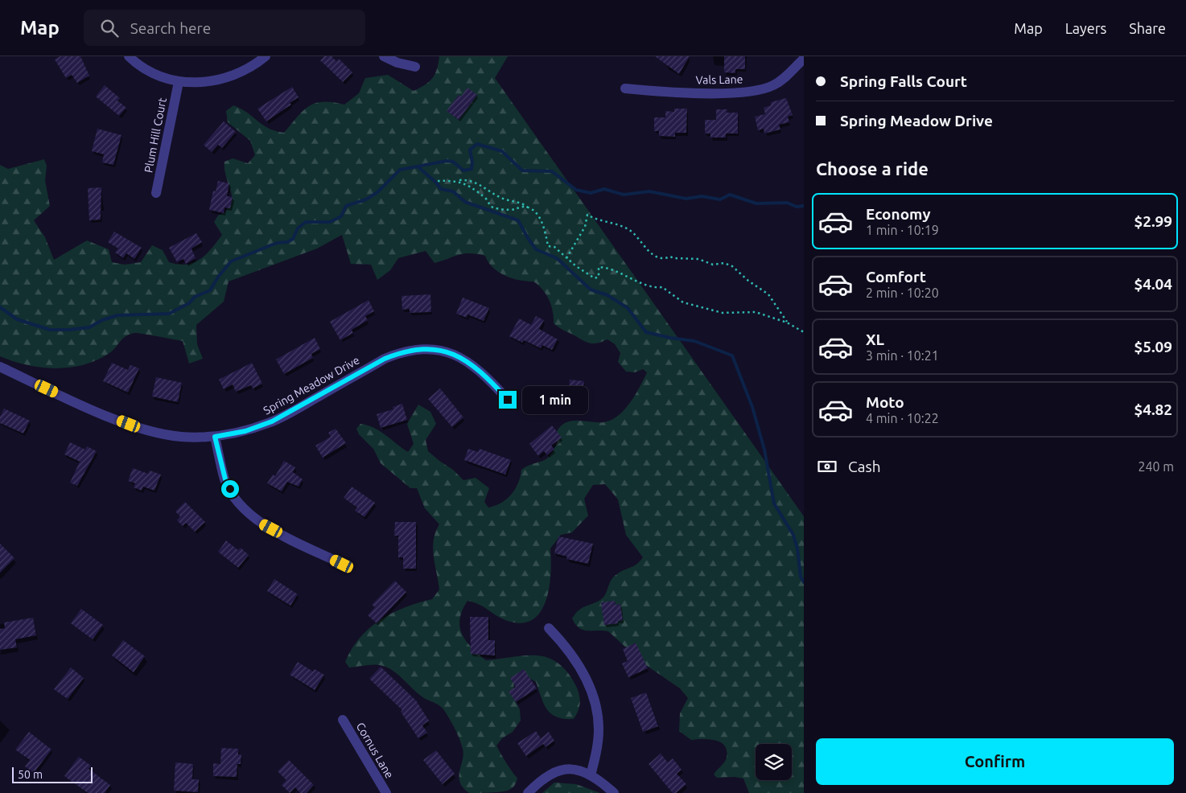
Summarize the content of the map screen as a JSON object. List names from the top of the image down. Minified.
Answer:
{"streets":{"street":["Vals Lane","Plum Hill Court","Spring Meadow Drive","Cornus Lane"]},"scale_bar":"50 m","page":{"header":"Map","search":"Search here","nav":["Map","Layers","Share"],"banner":["Spring Falls Court","Spring Meadow Drive"],"heading":"Choose a ride","list":[{"name":"Economy","note":"1 min · 10:19","value":"$2.99"},{"name":"Comfort","note":"2 min · 10:20","value":"$4.04"},{"name":"XL","note":"3 min · 10:21","value":"$5.09"},{"name":"Moto","note":"4 min · 10:22","value":"$4.82"}],"bubble":"1 min","pay":["Cash","240 m"],"buttons":"Confirm","scale":"50 m"}}
